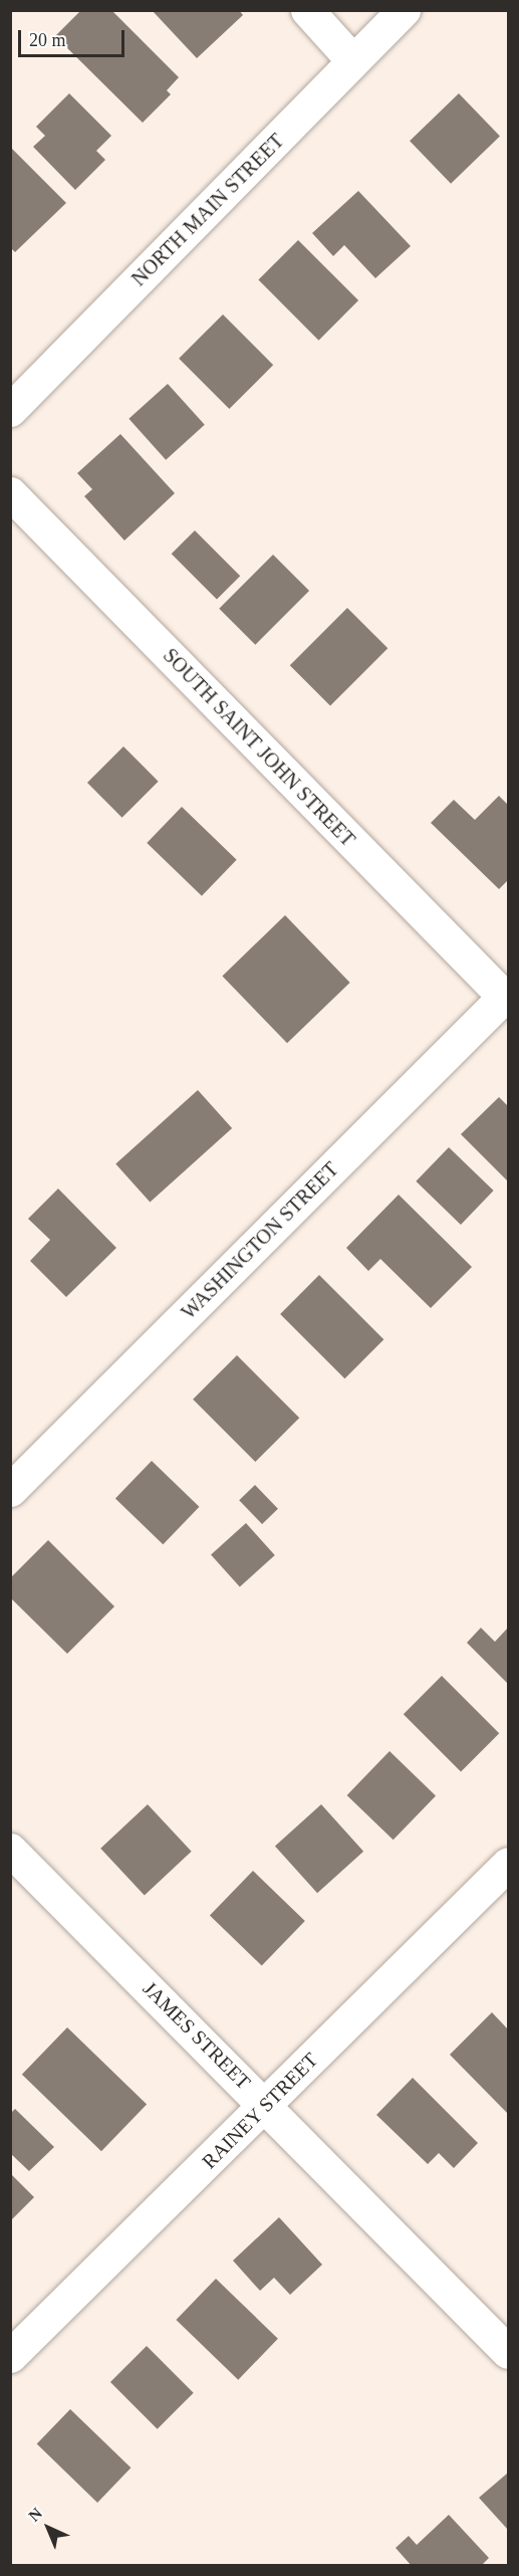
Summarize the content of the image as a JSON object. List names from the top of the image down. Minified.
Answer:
{"streets":{"street":["NORTH MAIN STREET","SOUTH SAINT JOHN STREET","WASHINGTON STREET","JAMES STREET","RAINEY STREET"]},"crossings":[["SOUTH SAINT JOHN STREET","WASHINGTON STREET"],["JAMES STREET","RAINEY STREET"]],"scale_bar":"20 m","north":"top left"}
